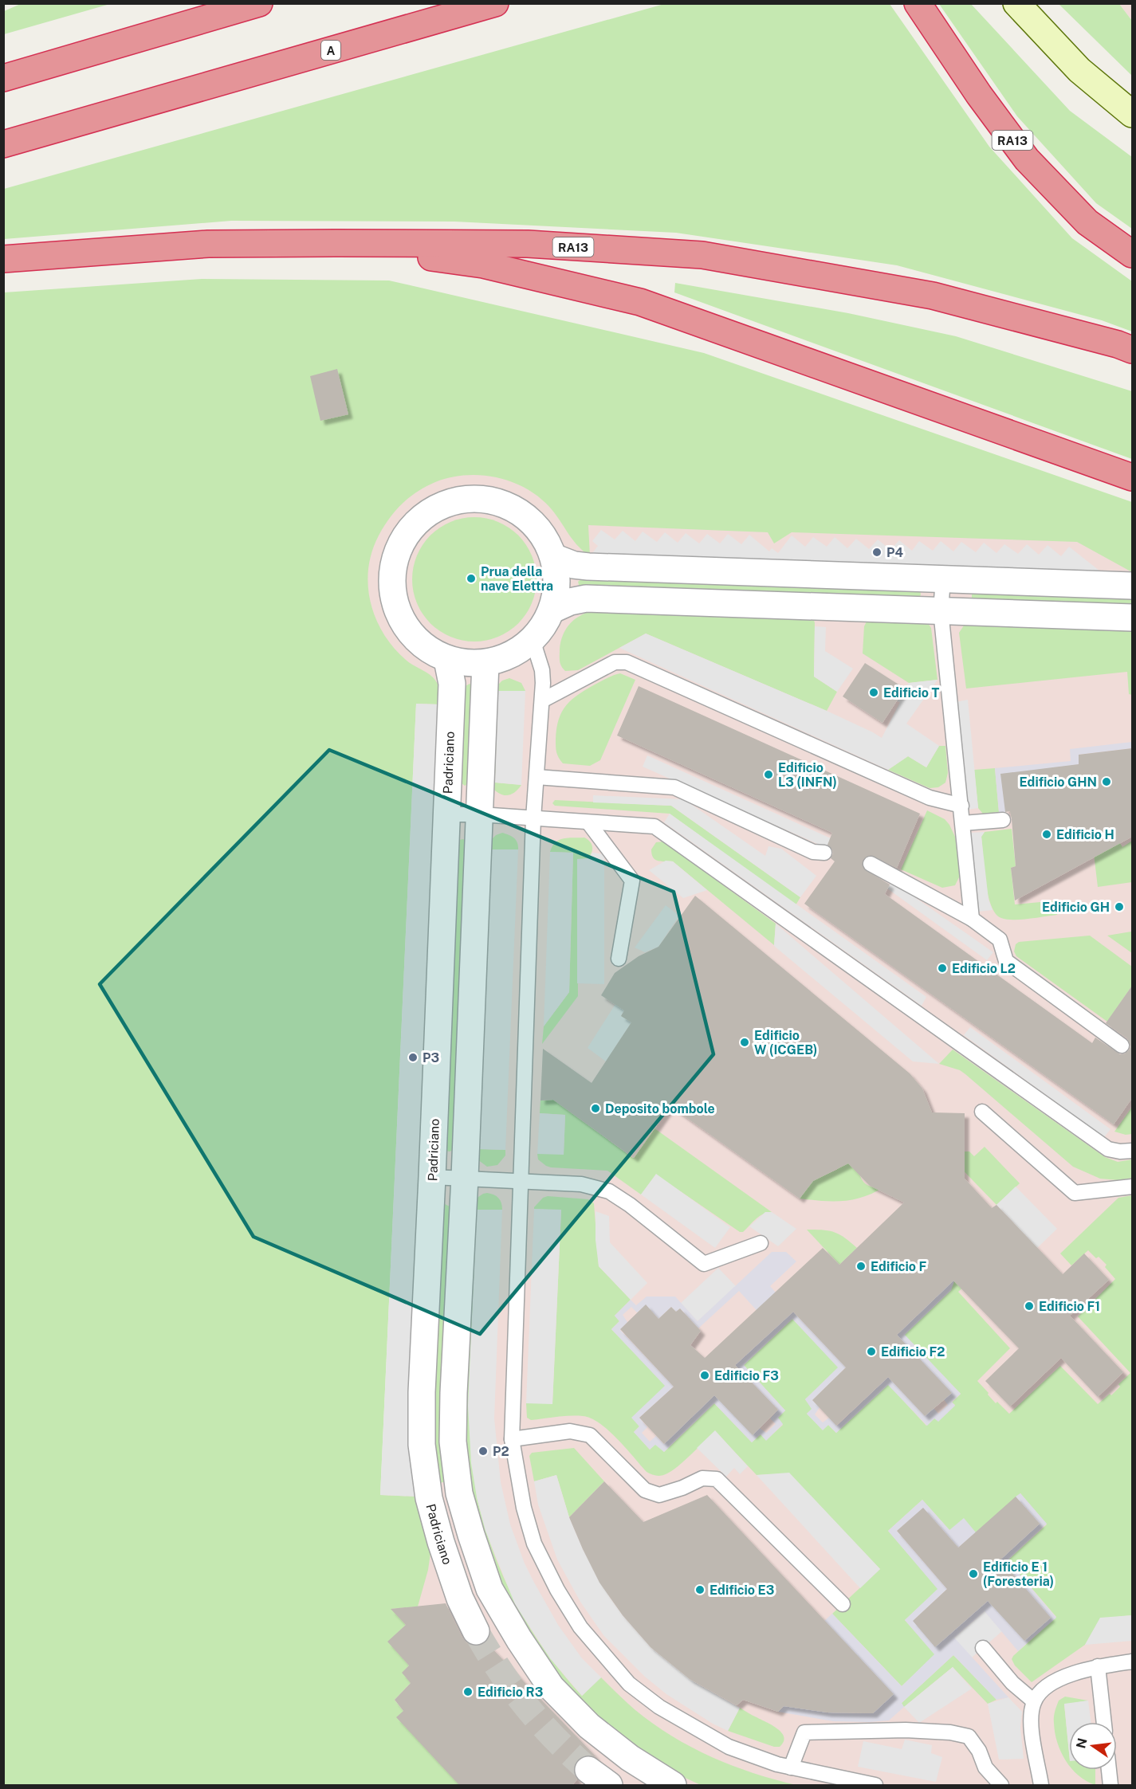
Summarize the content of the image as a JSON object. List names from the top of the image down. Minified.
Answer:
{"streets":{"highway":["A","RA13"],"street":["Padriciano"]},"places":["P4","Prua della nave Elettra","Edificio T","Edificio L3 (INFN)","Edificio GHN","Edificio H","Edificio GH","Edificio L2","Edificio W (ICGEB)","P3","Deposito bombole","Edificio F","Edificio F1","Edificio F2","Edificio F3","P2","Edificio E 1 (Foresteria)","Edificio E3","Edificio R3"],"north":"left"}
